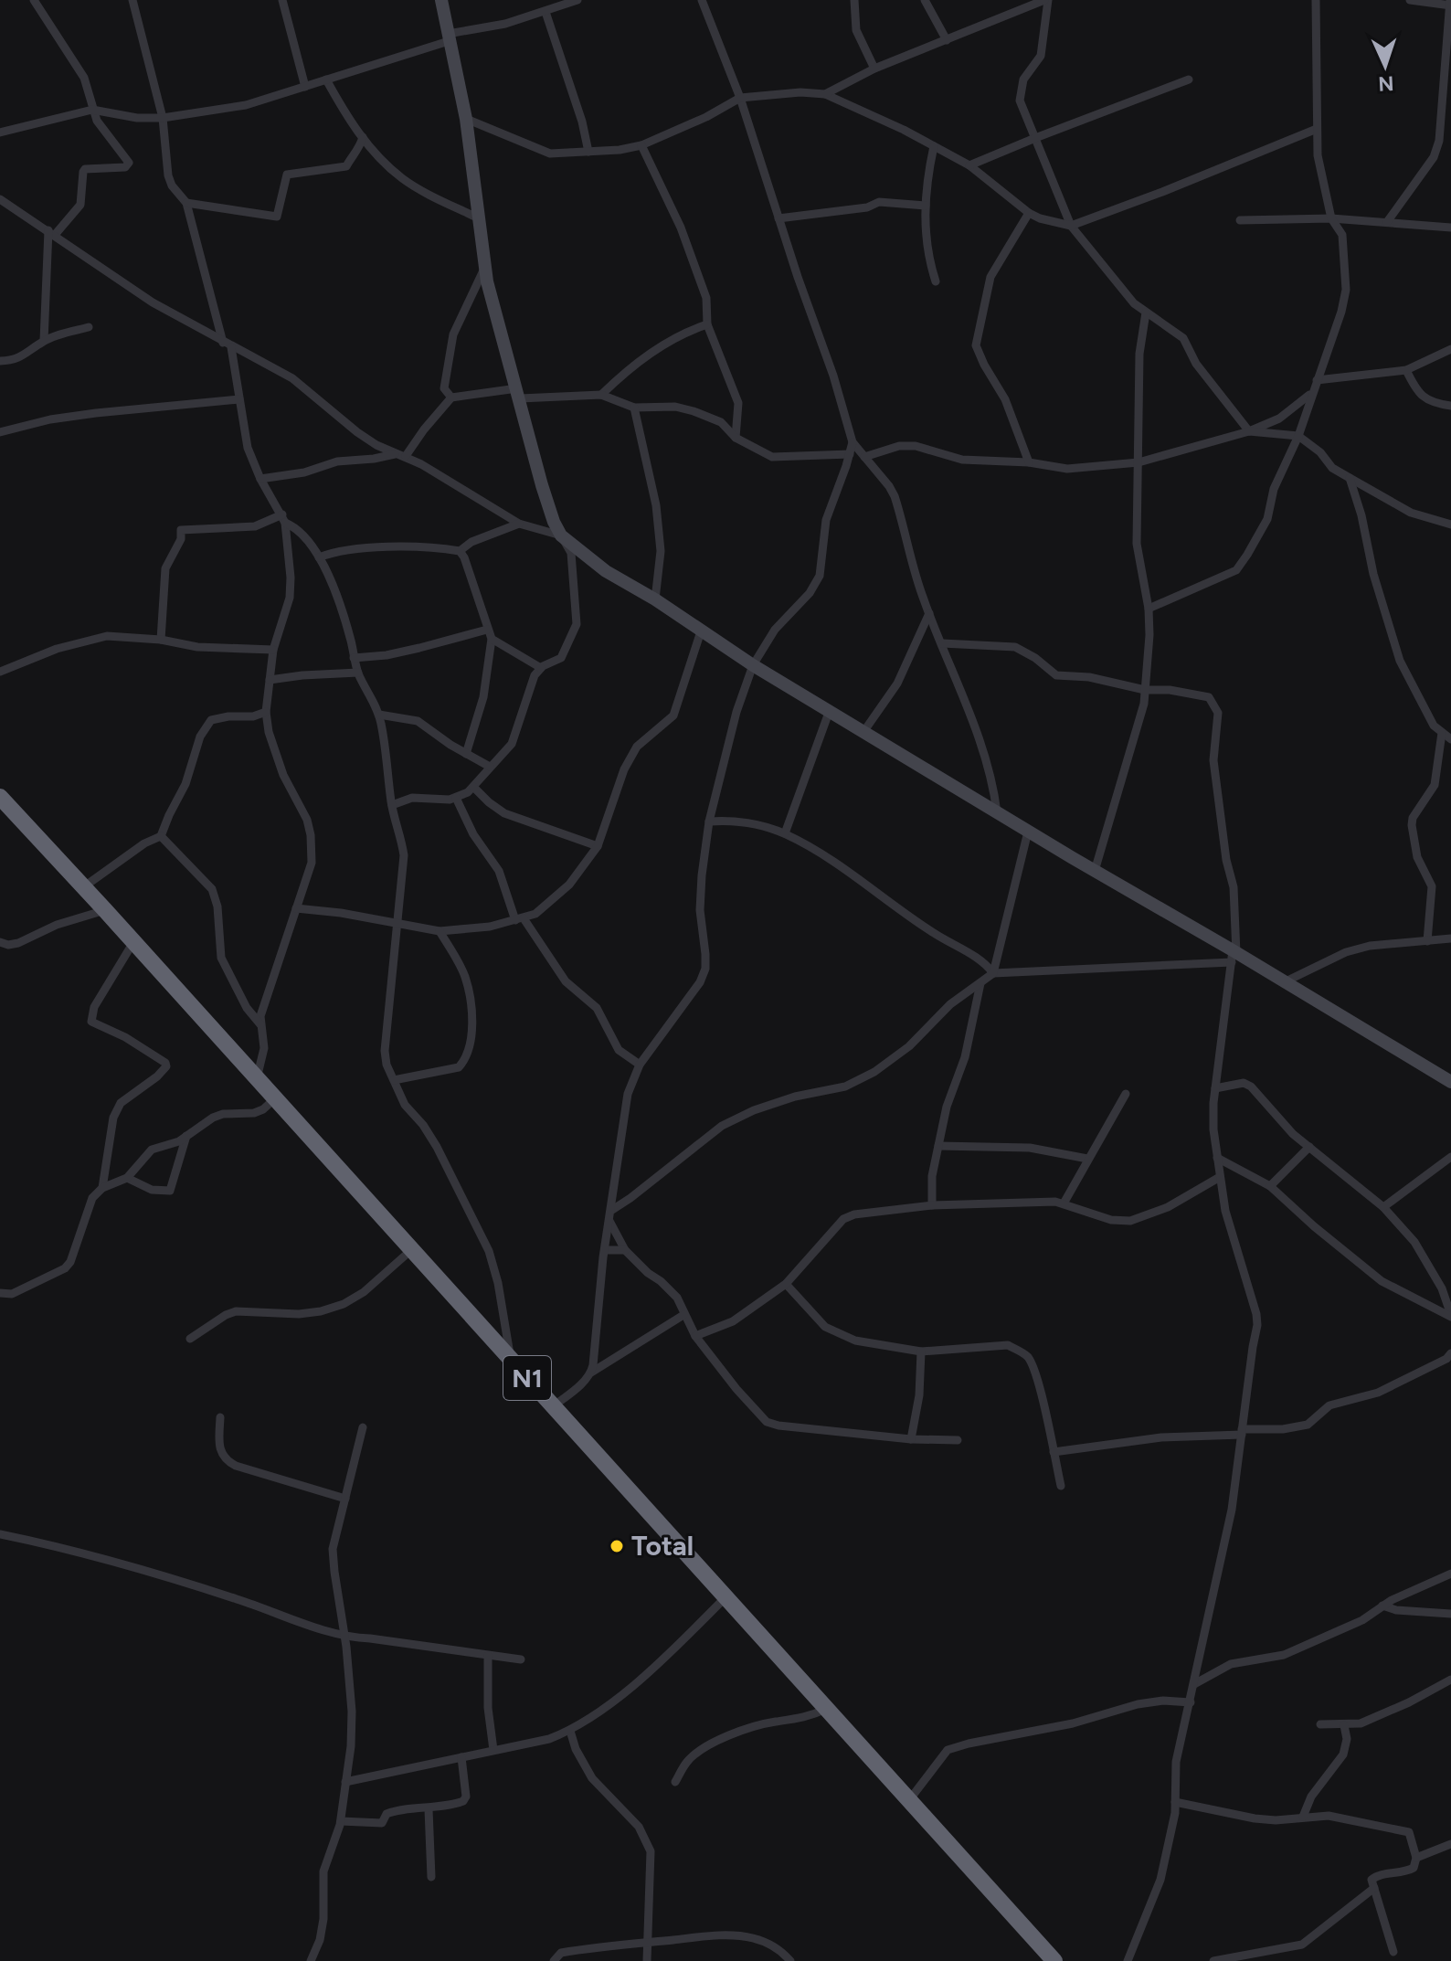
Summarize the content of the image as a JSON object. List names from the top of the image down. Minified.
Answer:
{"streets":{"highway":["N1"]},"places":["Total"],"north":"bottom"}
